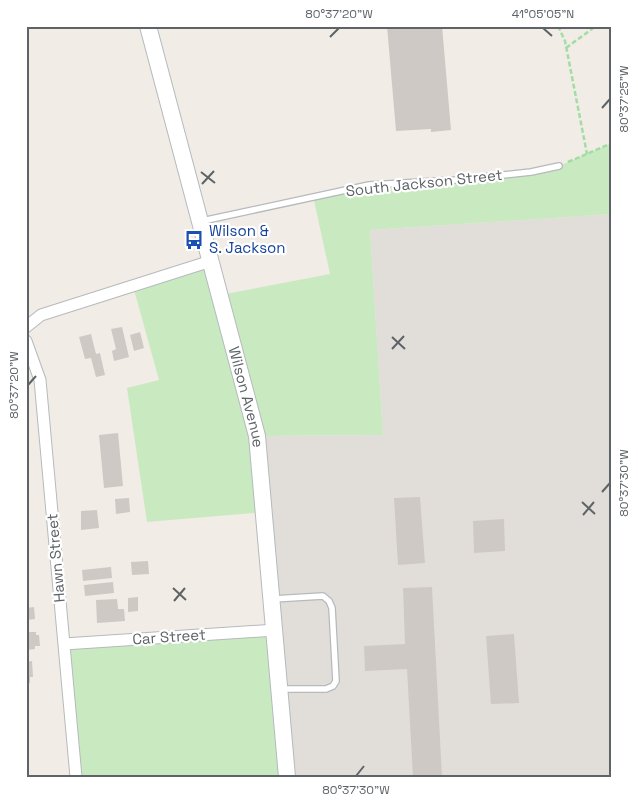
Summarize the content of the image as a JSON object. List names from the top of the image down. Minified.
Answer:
{"streets":{"main road":["Wilson Avenue"],"street":["Hawn Street","Car Street"],"lane":["South Jackson Street"]},"crossings":[["South Jackson Street","Wilson Avenue"],["Wilson Avenue","Car Street"],["Hawn Street","Car Street"]],"places":{"bus stop":["Wilson & S. Jackson"]},"coordinates":["80°37'20\"W","41°05'05\"N","80°37'25\"W","80°37'30\"W"]}
